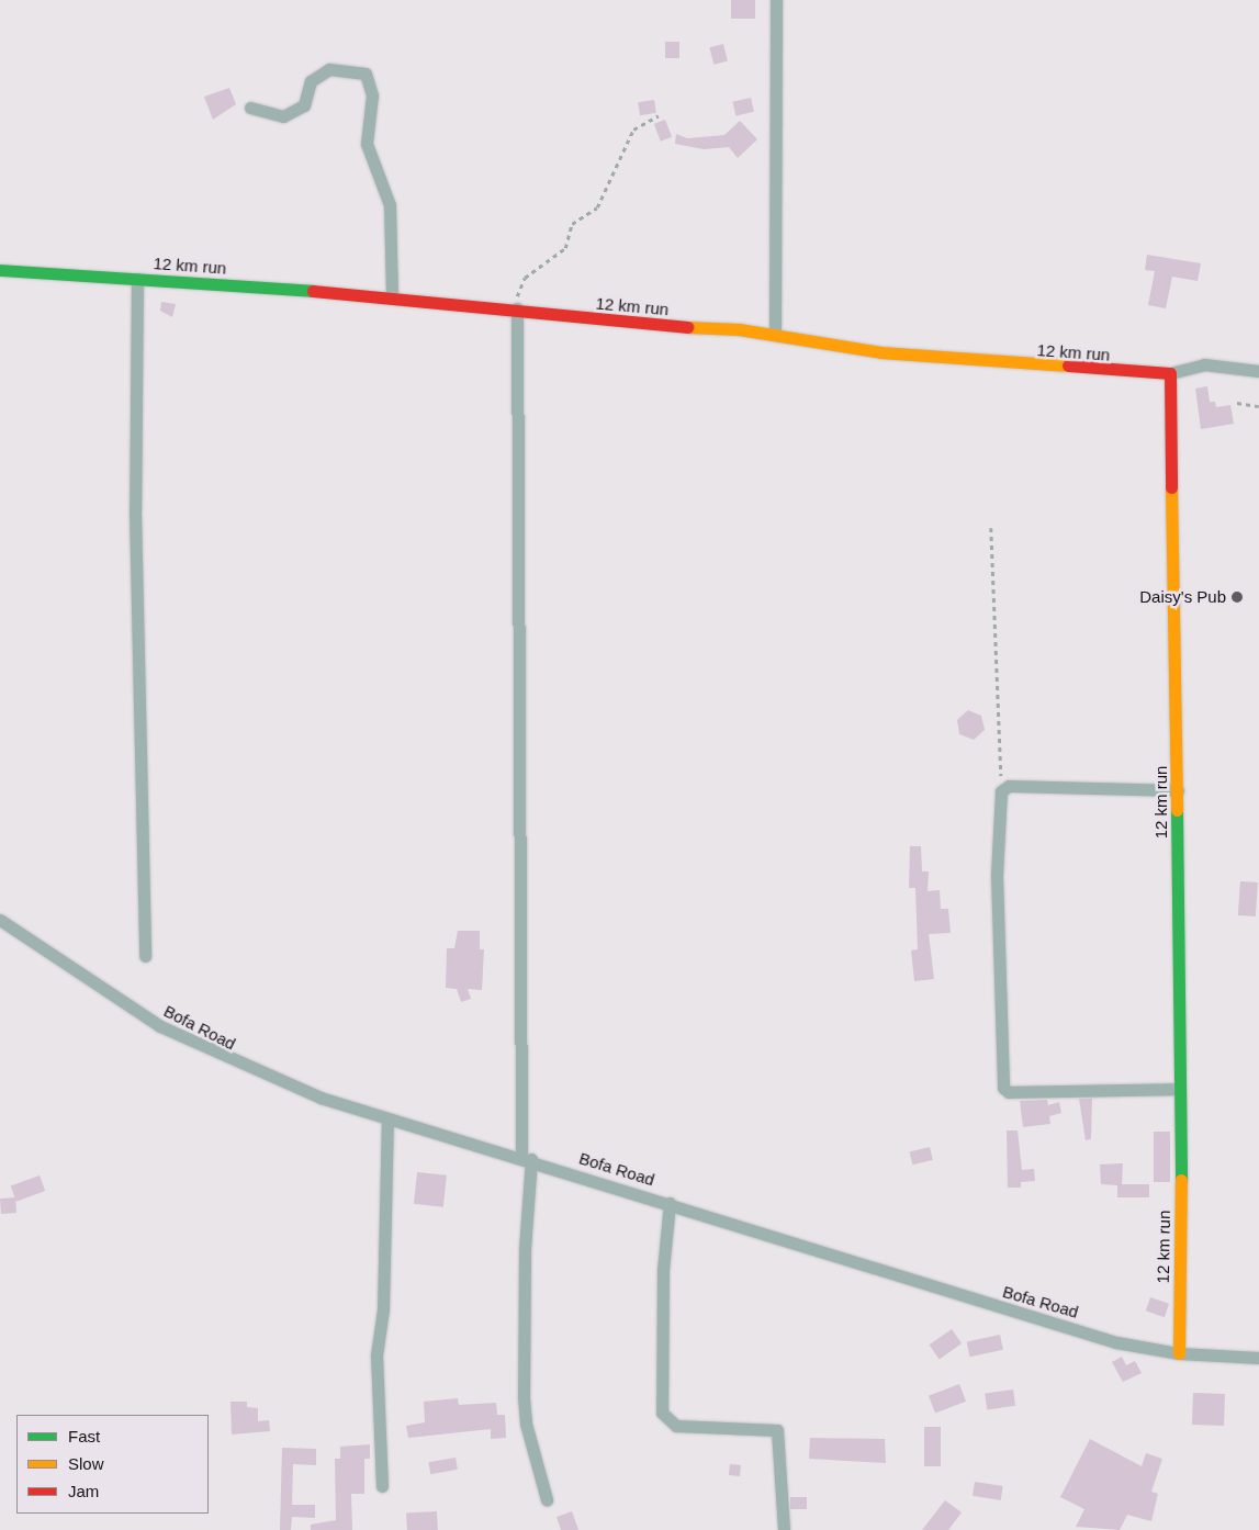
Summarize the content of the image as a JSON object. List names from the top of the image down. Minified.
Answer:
{"streets":{"street":["12 km run","Bofa Road"]},"crossings":[["12 km run","Bofa Road"]],"places":["Daisy's Pub"],"legend":["Fast","Slow","Jam"]}
